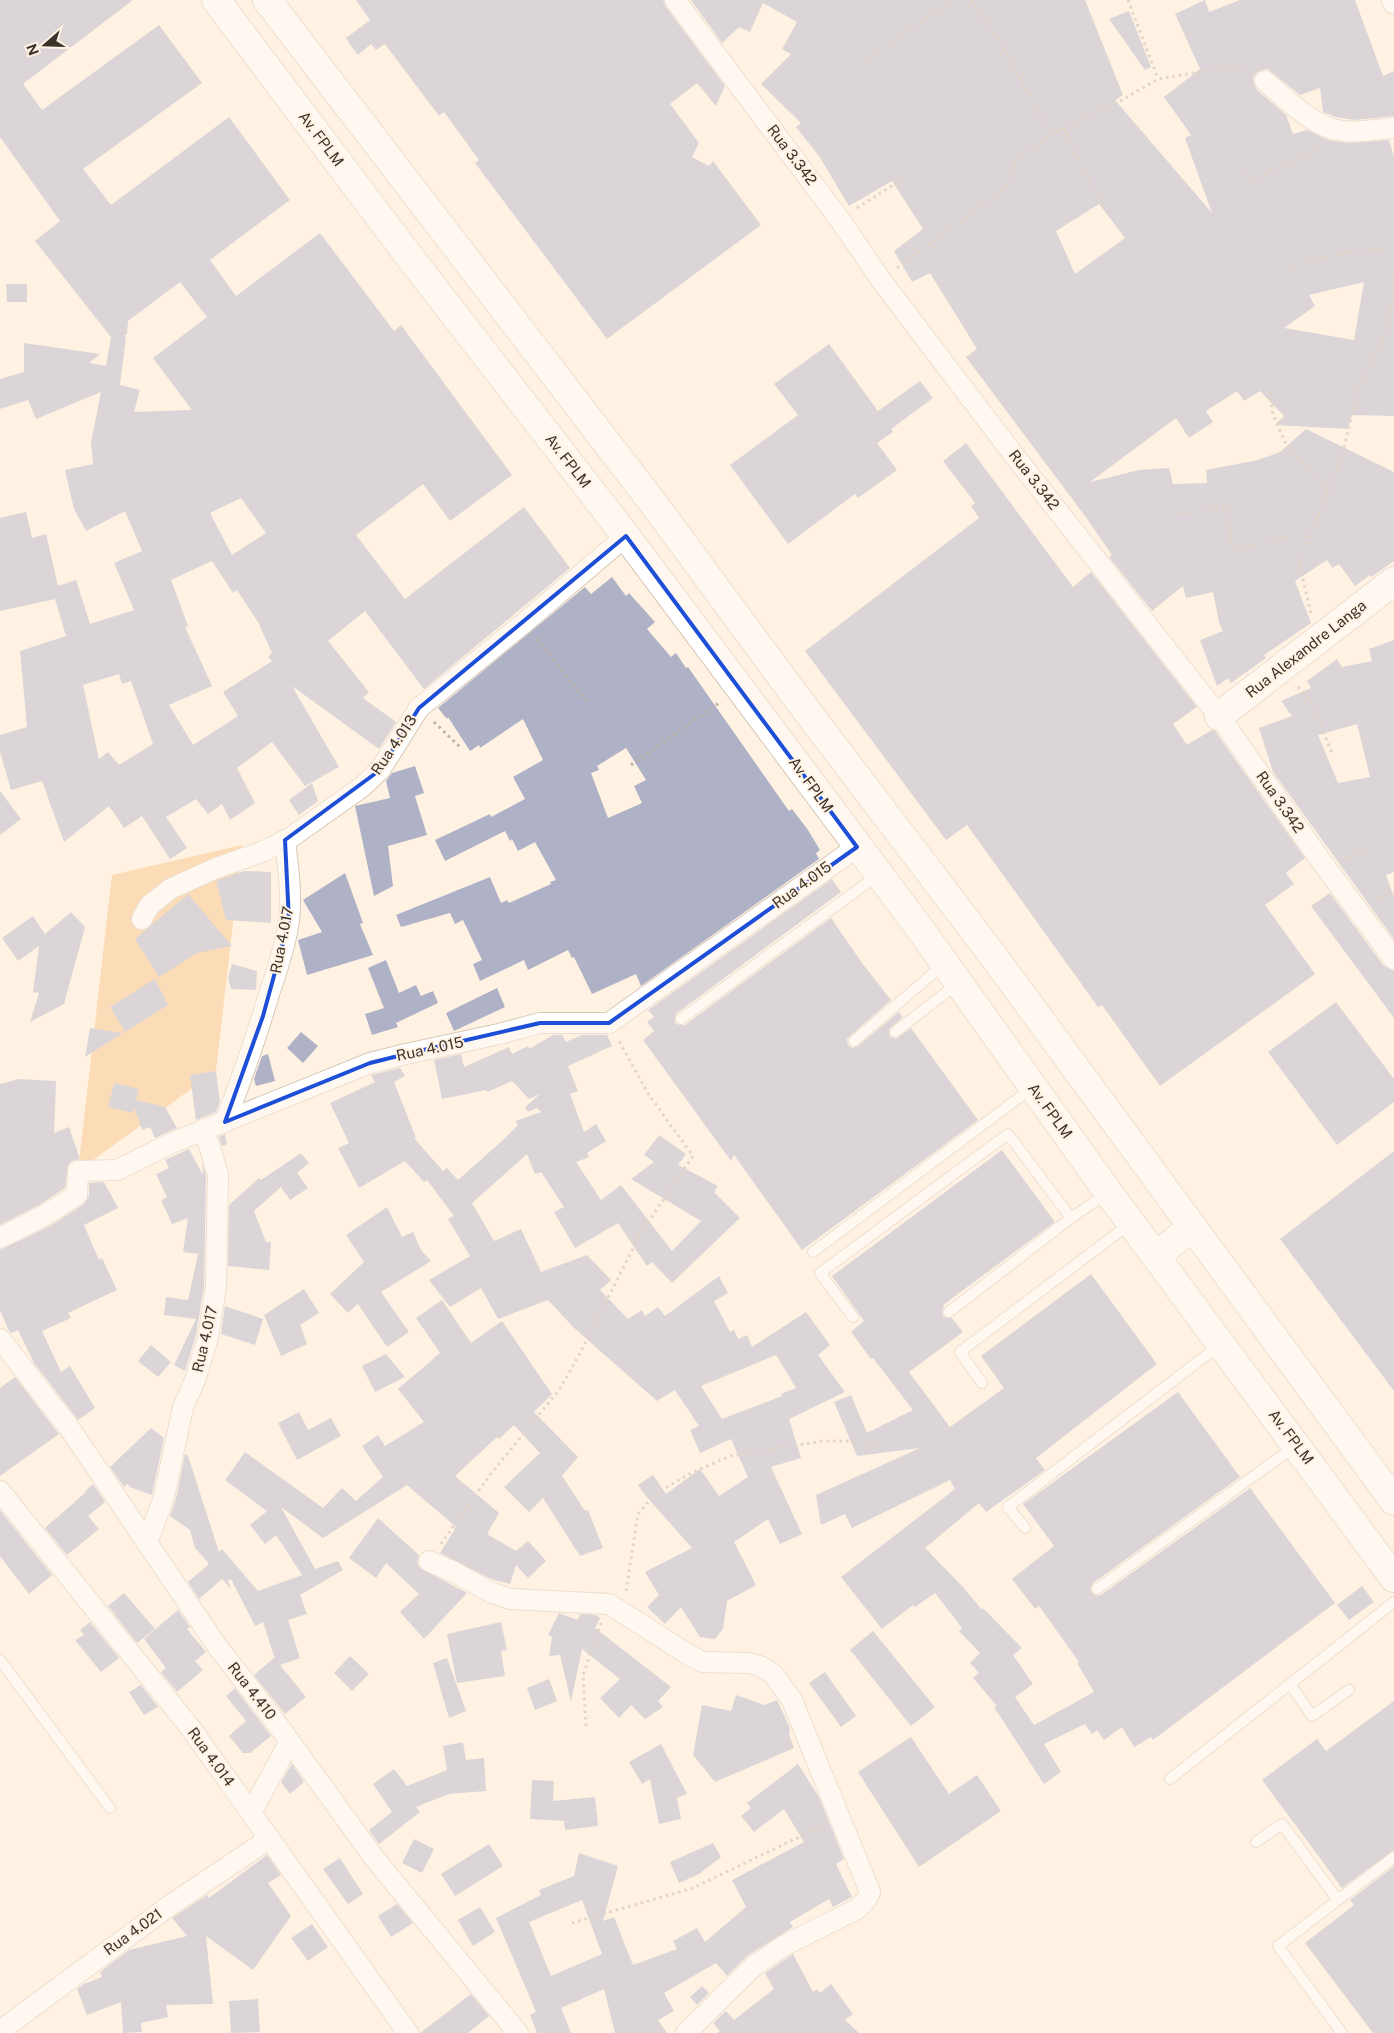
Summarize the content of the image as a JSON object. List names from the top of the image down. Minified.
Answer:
{"streets":{"main road":["Av. FPLM","Rua Alexandre Langa"],"street":["Rua 3.342","Rua 4.013","Rua 4.015","Rua 4.017","Rua 4.410","Rua 4.014","Rua 4.021"]},"crossings":[["Av. FPLM","Rua 4.013"],["Av. FPLM","Rua 4.015"],["Rua 3.342","Rua Alexandre Langa"],["Rua 4.013","Rua 4.017"],["Rua 4.015","Rua 4.017"],["Rua 4.017","Rua 4.410"],["Rua 4.014","Rua 4.021"]],"north":"left"}
